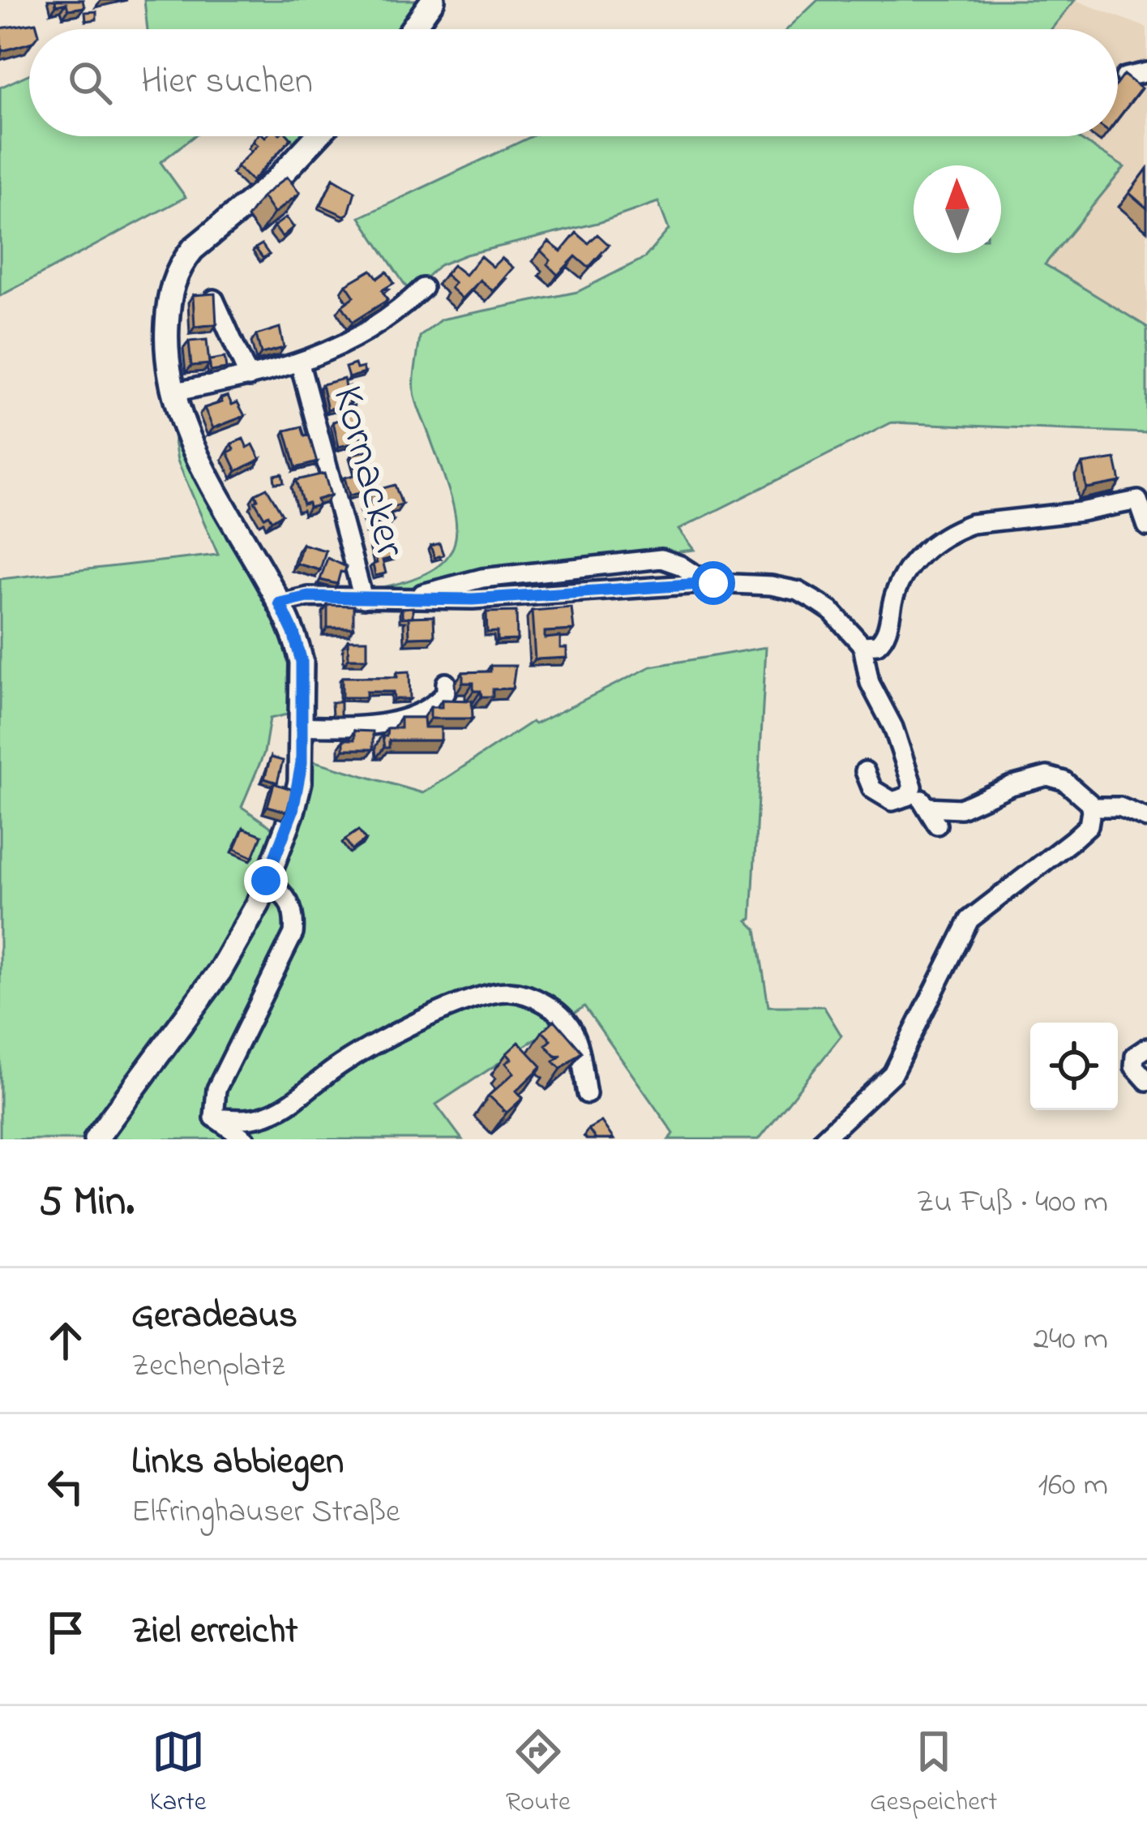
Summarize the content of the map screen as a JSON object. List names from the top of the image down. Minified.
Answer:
{"streets":{"street":["Kornacker"]},"north":"top","page":{"search":"Hier suchen","heading":["5 Min.","Zu Fuß · 400 m"],"list":[["Geradeaus","Zechenplatz","240 m"],["Links abbiegen","Elfringhauser Straße","160 m"],"Ziel erreicht"],"nav":["Karte","Route","Gespeichert"]}}
